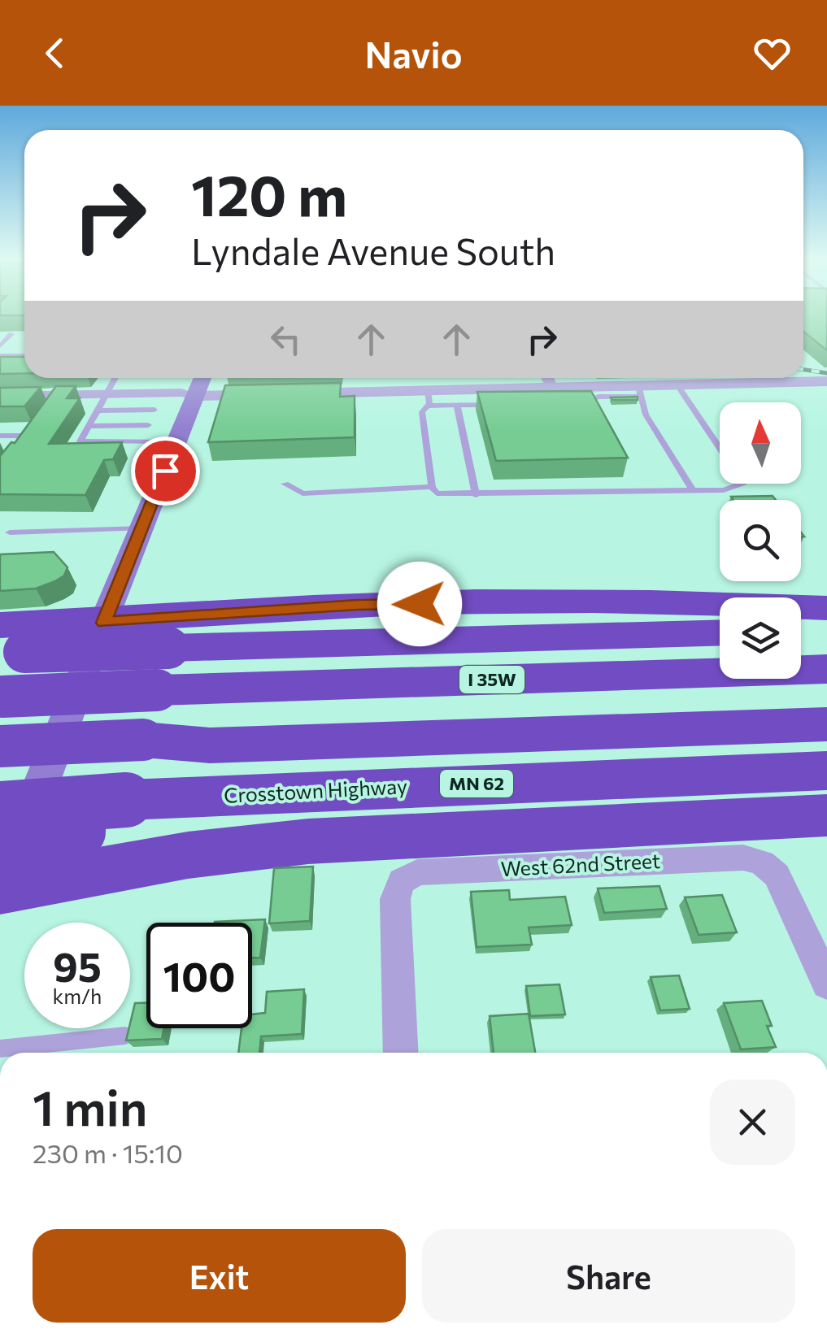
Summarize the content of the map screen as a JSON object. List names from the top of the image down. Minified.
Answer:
{"streets":{"highway":["I 35W","MN 62","Crosstown Highway"],"street":["West 62nd Street"]},"north":"top","page":{"header":"Navio","turn":["120 m","Lyndale Avenue South"],"speed":"95 km/h","limit":"100","heading":["1 min","230 m · 15:10"],"buttons":["Exit","Share"]}}
